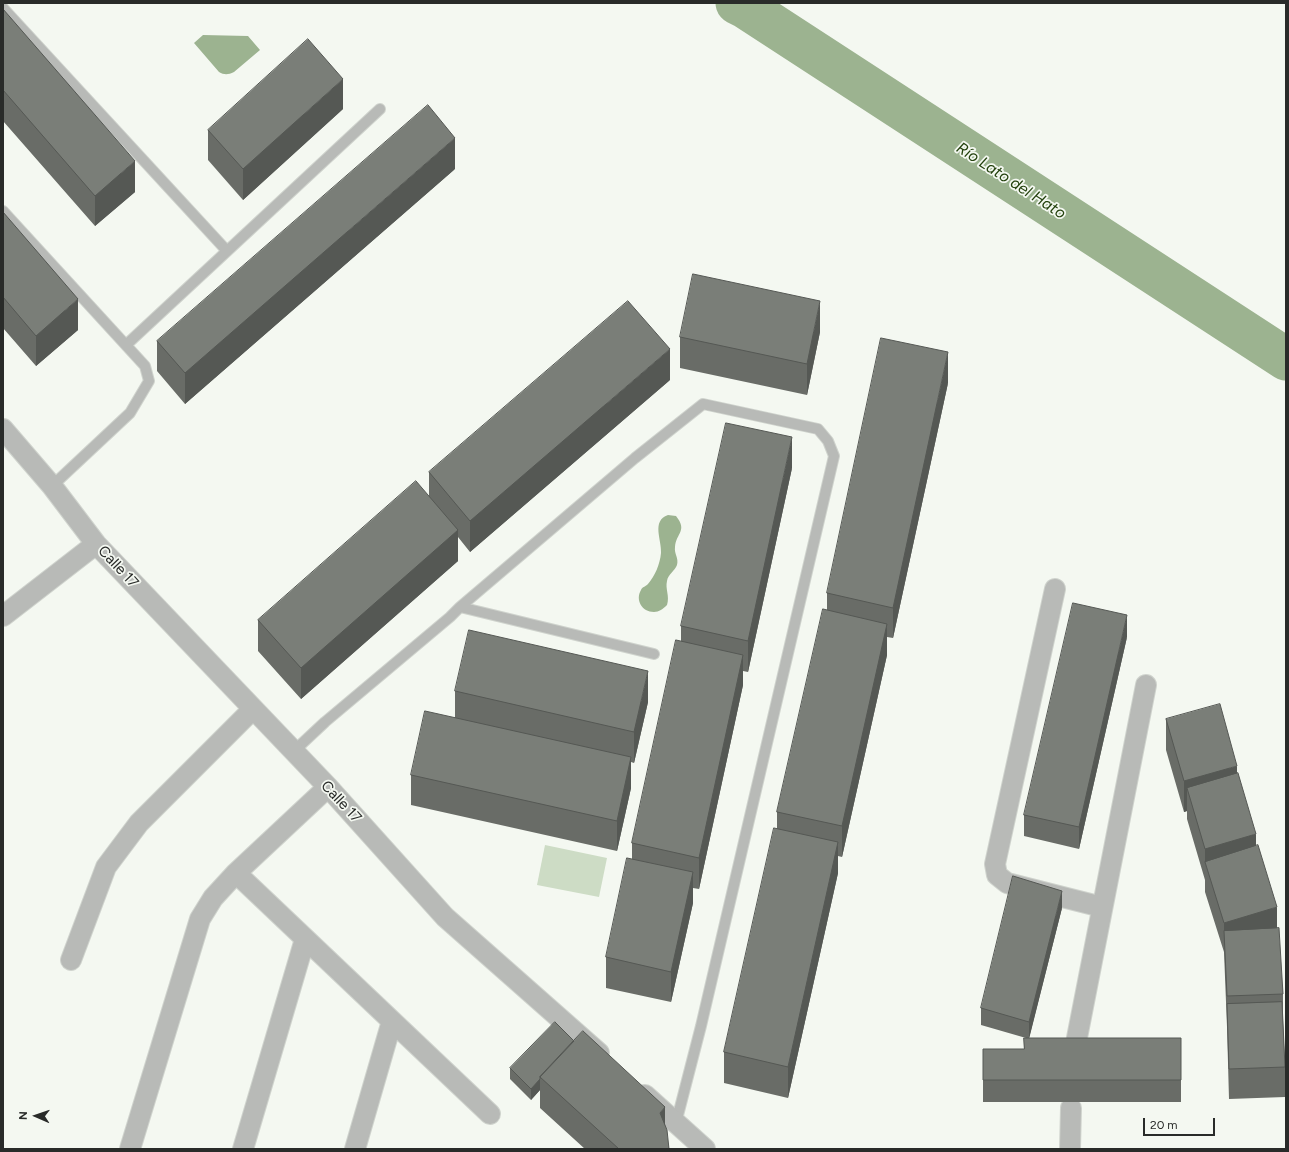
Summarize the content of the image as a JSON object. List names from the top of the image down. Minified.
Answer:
{"streets":{"street":["Calle 17"]},"water":["Río Lato del Hato"],"scale_bar":"20 m","north":"left"}
